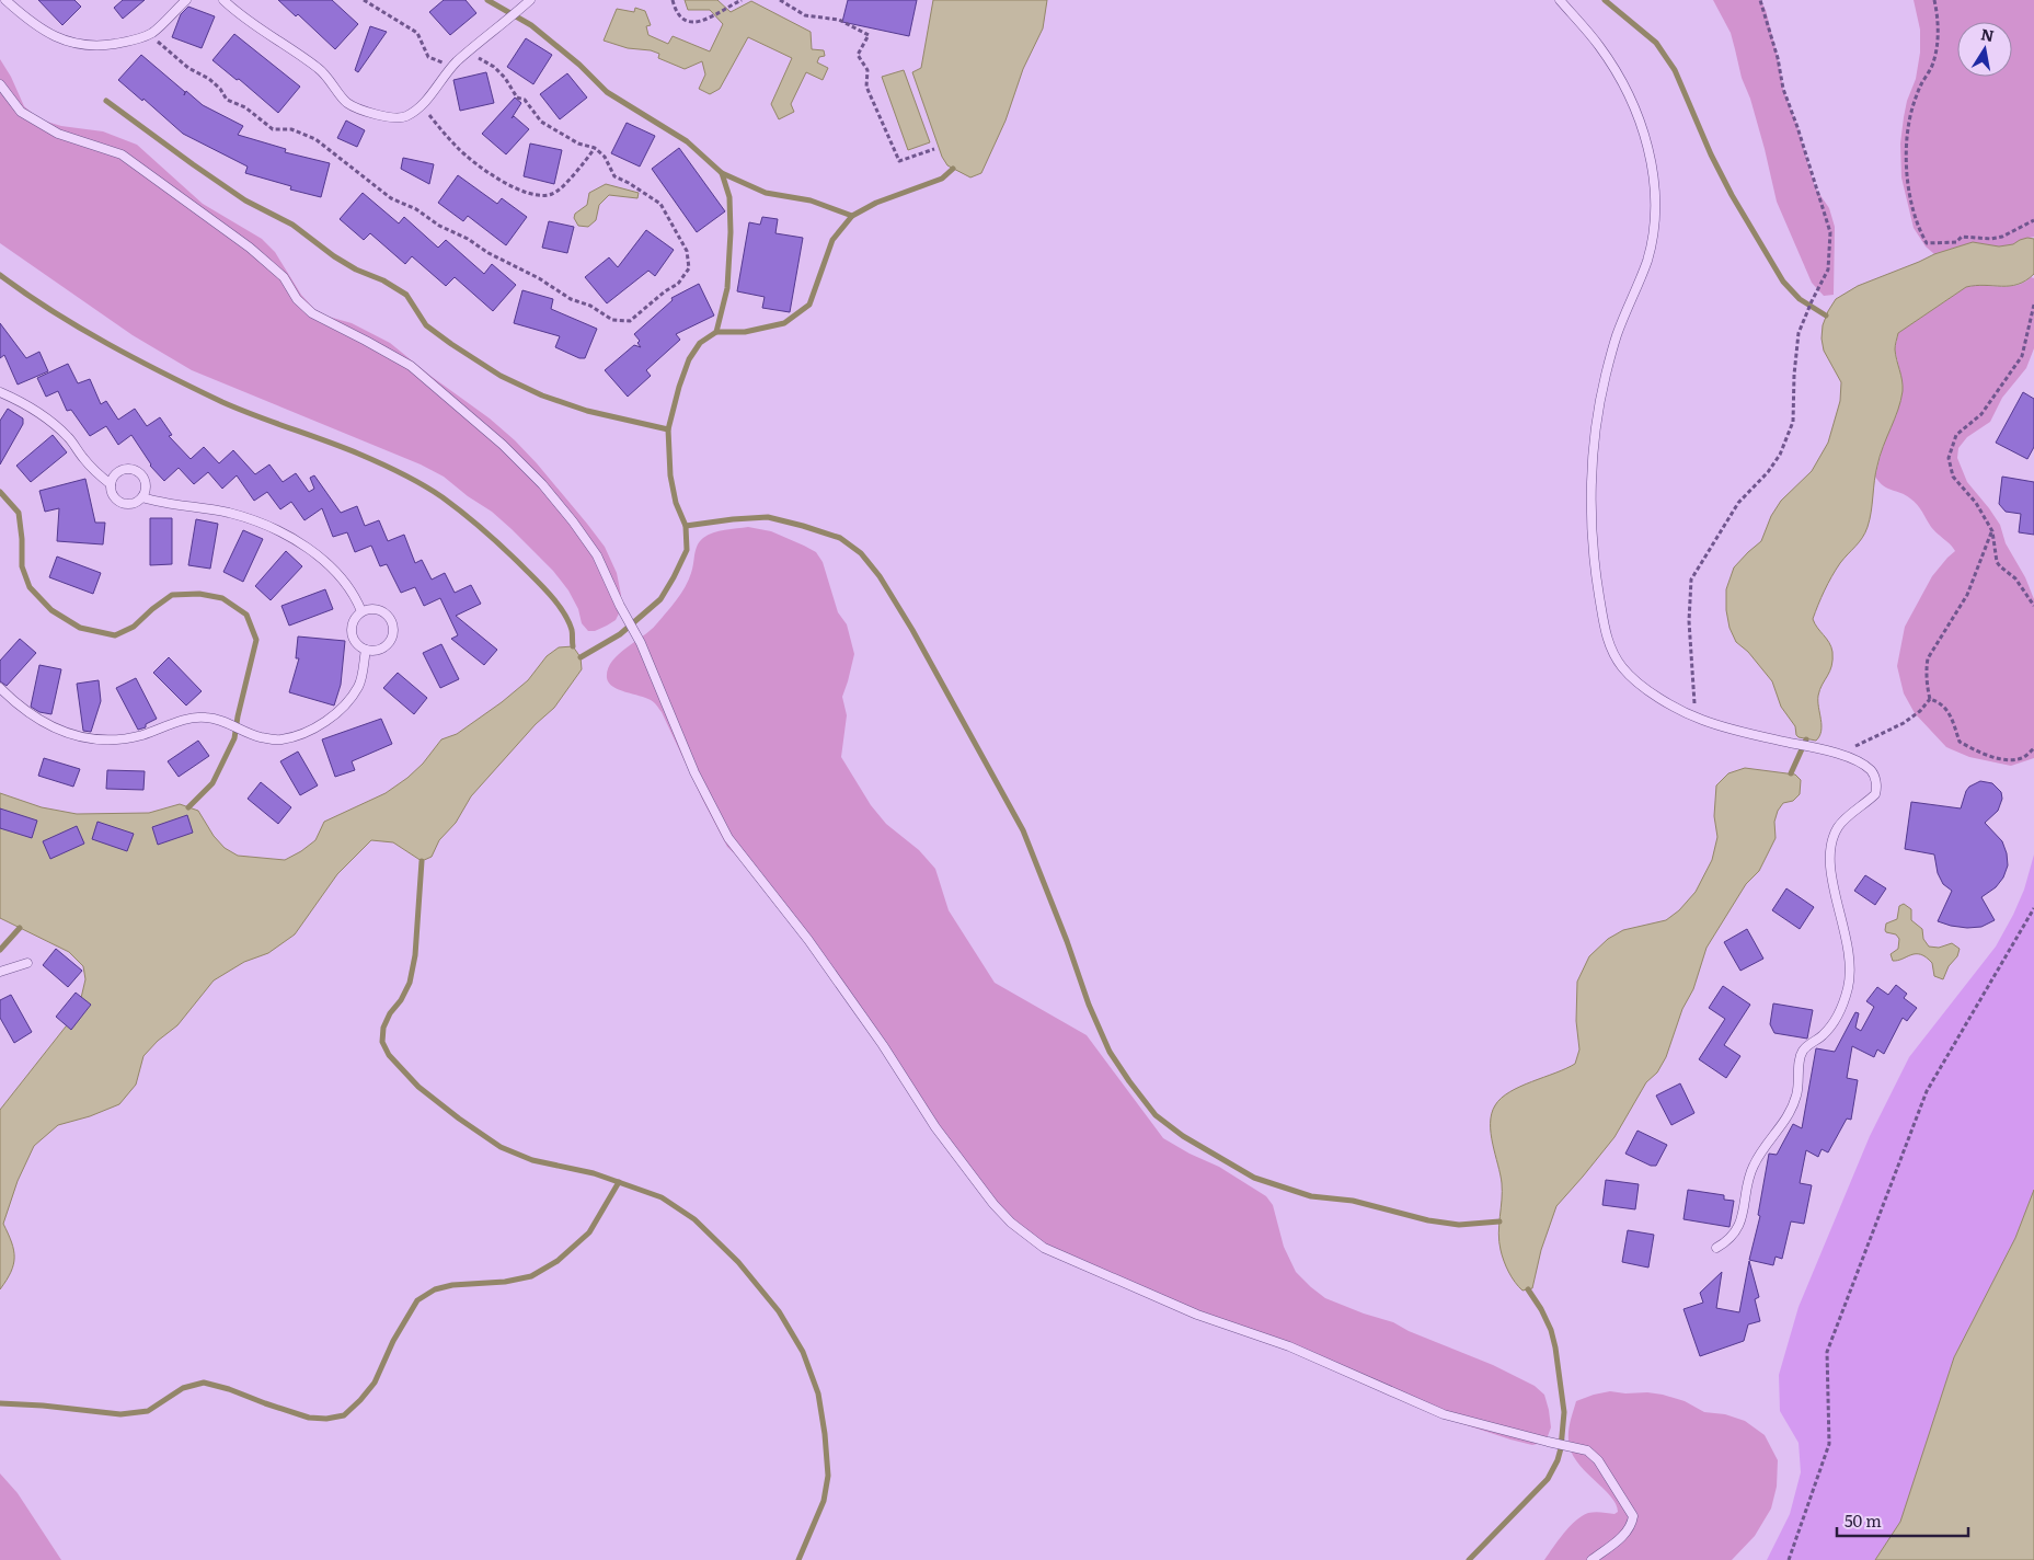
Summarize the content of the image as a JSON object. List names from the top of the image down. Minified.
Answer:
{"scale_bar":"50 m","north":"top"}
